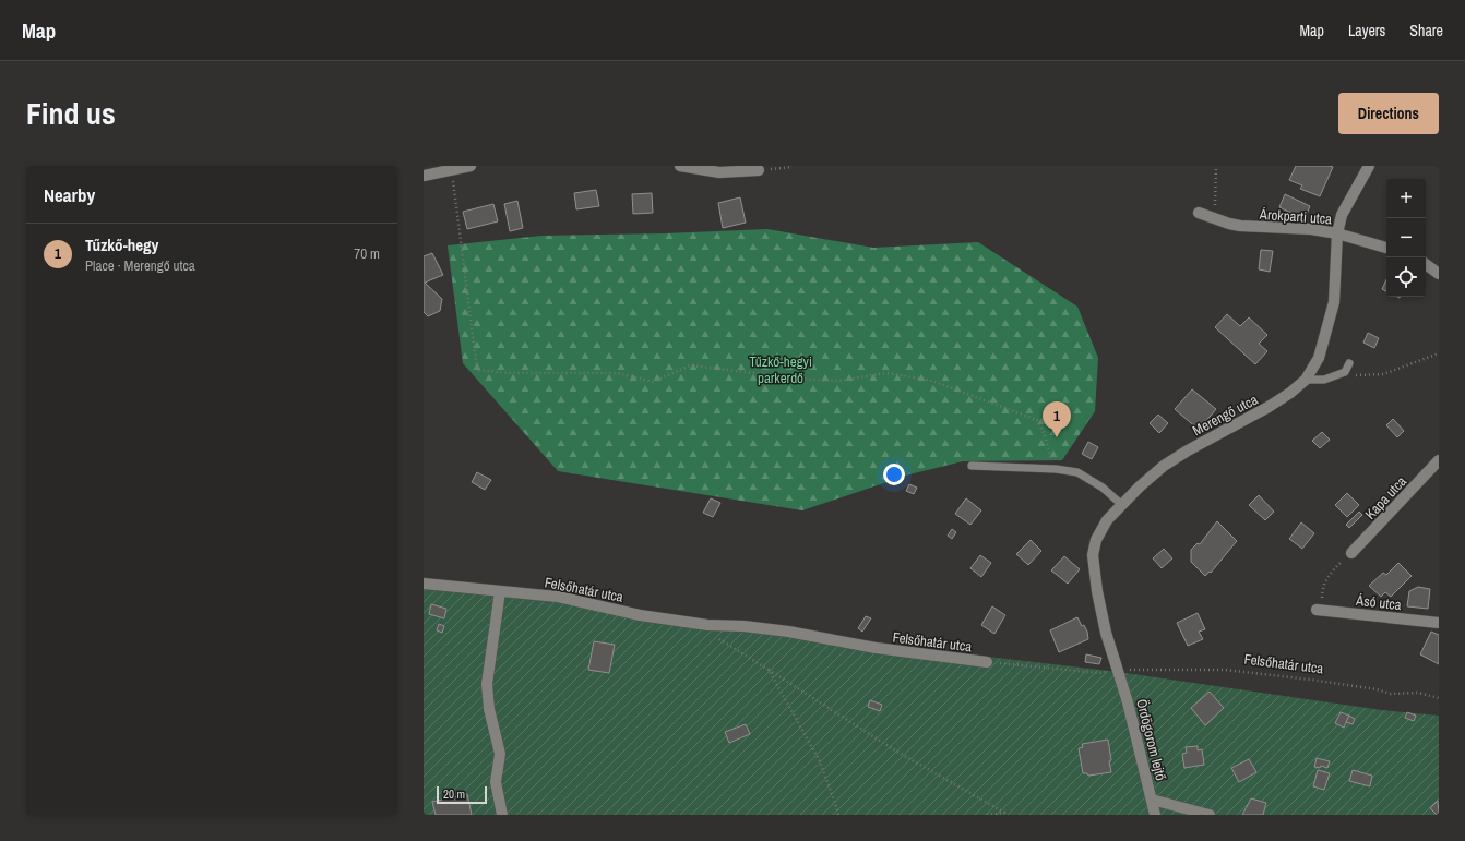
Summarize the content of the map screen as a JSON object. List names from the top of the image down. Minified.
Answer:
{"streets":{"street":["Árokparti utca","Merengő utca","Kapa utca","Felsőhatár utca","Ásó utca","Ördögorom lejtő"]},"crossings":[["Árokparti utca","Merengő utca"],["Merengő utca","Felsőhatár utca"],["Merengő utca","Ördögorom lejtő"],["Felsőhatár utca","Ördögorom lejtő"]],"parks":["Tűzkő-hegyi parkerdő"],"scale_bar":"20 m","page":{"header":"Map","nav":["Map","Layers","Share"],"title":"Find us","buttons":"Directions","heading":"Nearby","map_buttons":["+","−"],"list":[{"mark":"1","name":"Tűzkő-hegy","note":"Place · Merengő utca","value":"70 m"}],"pins":"1","scale":"20 m"}}
